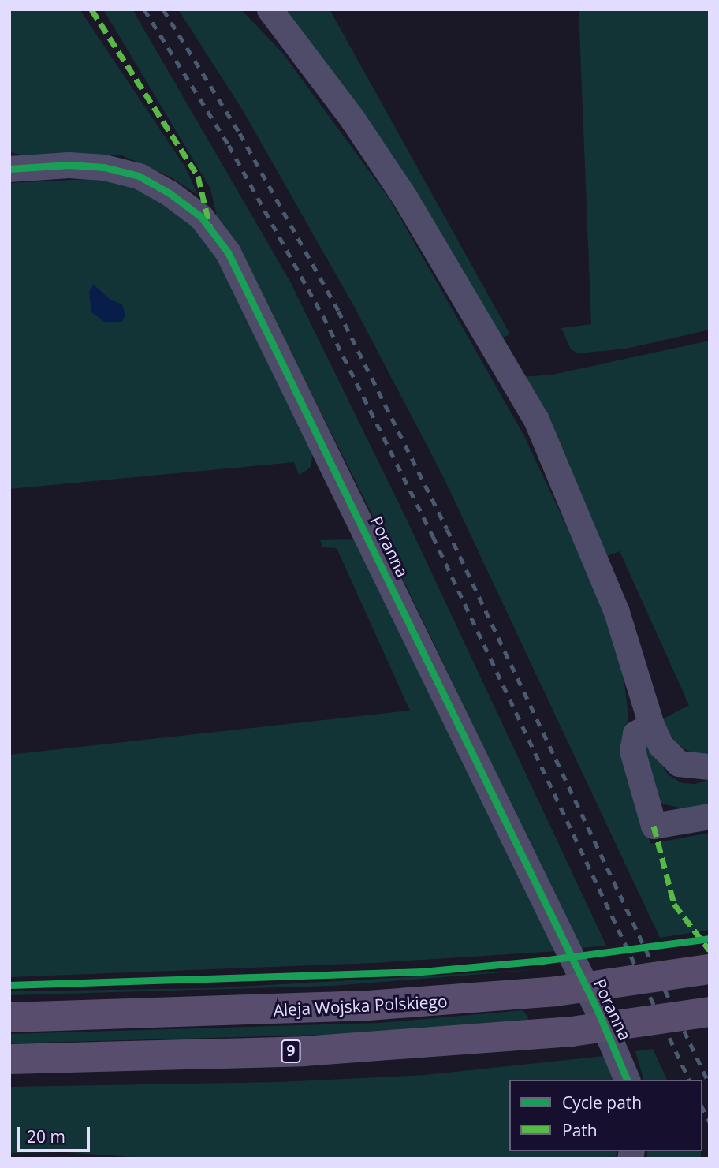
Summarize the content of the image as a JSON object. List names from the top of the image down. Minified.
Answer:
{"streets":{"main road":["Aleja Wojska Polskiego","9"],"street":["Poranna"]},"legend":["Cycle path","Path"],"scale_bar":"20 m"}
